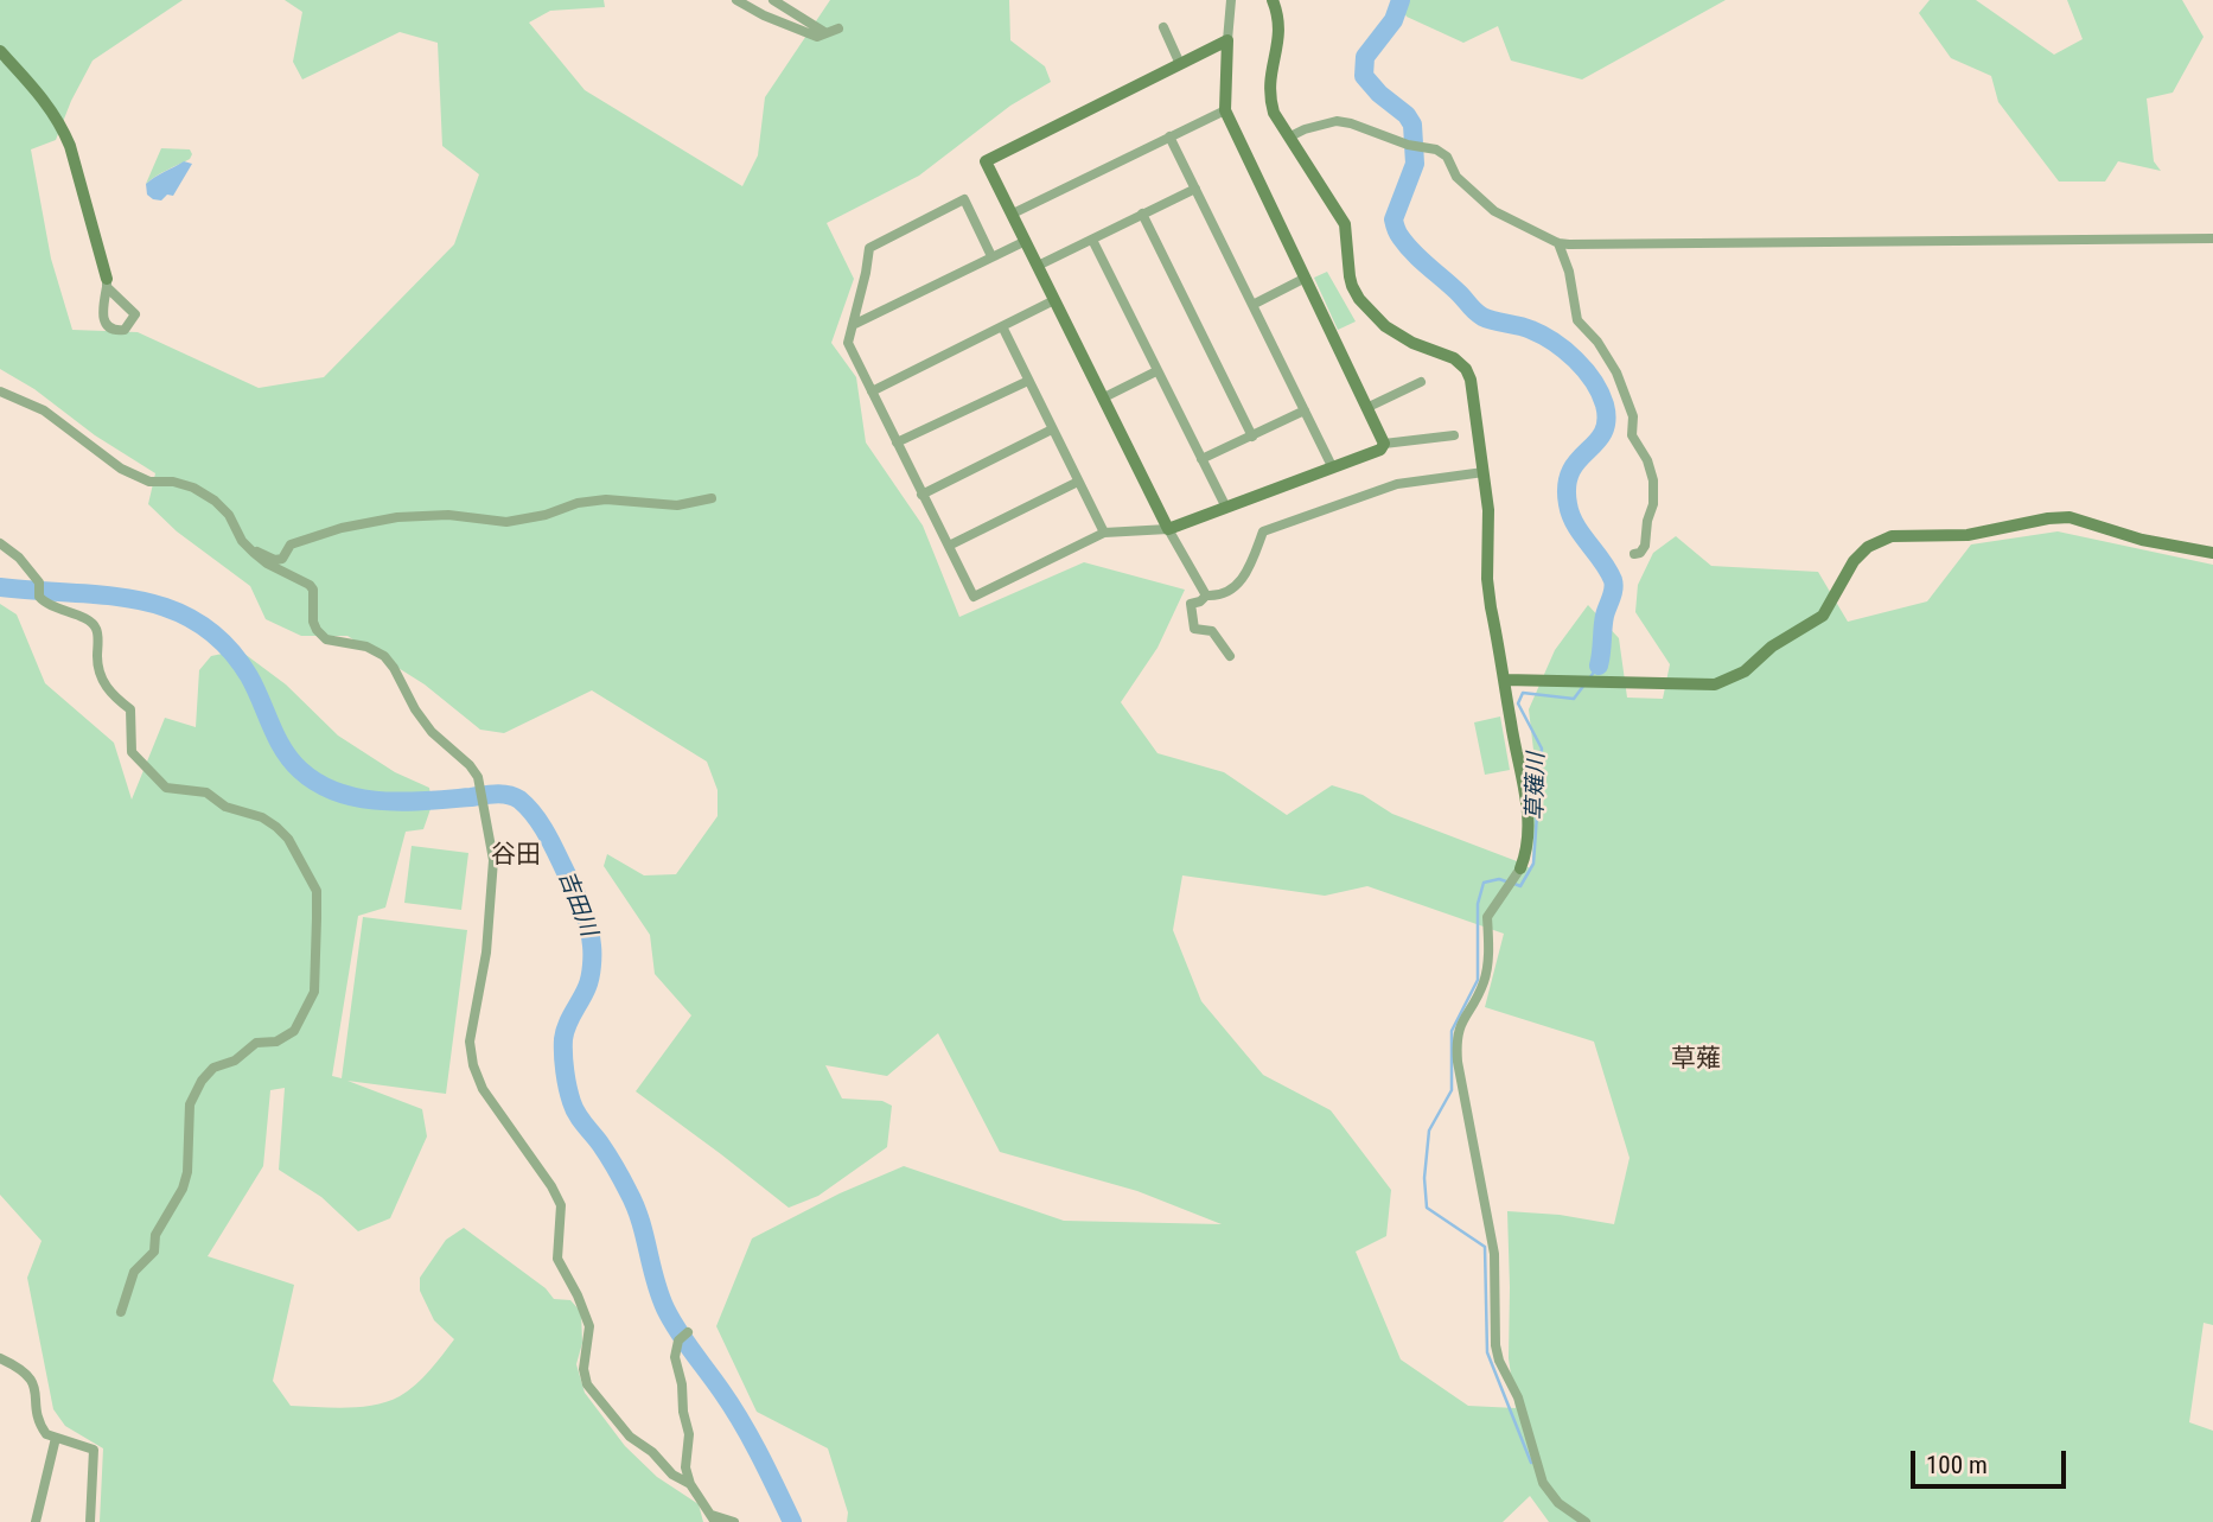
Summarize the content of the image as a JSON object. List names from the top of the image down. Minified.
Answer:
{"districts":["谷田","草薙"],"water":["草薙川","吉田川"],"scale_bar":"100 m"}
